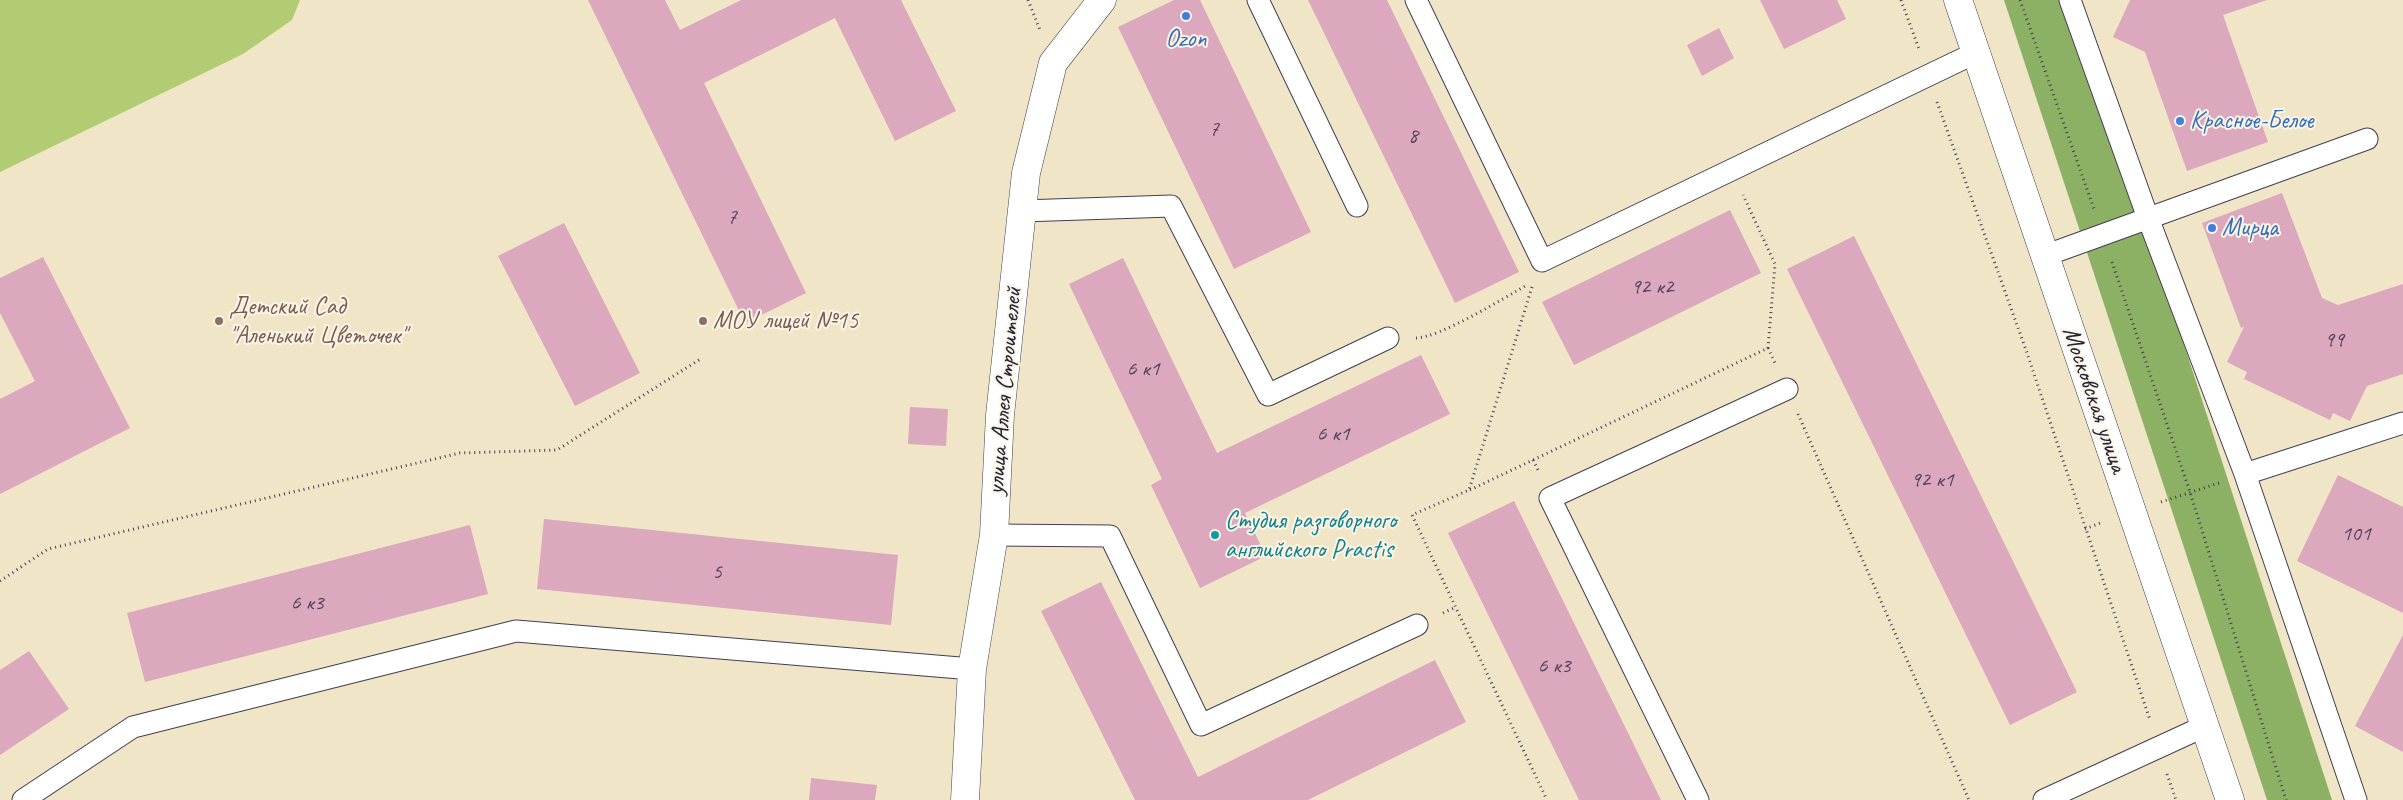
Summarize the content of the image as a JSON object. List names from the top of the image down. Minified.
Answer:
{"streets":{"street":["улица Аллея Строителей","Московская улица"]},"places":["Ozon","Красное-Белое","Мирца","Детский Сад \"Аленький Цветочек\"","МОУ лицей №15","Студия разговорного английского Practis"],"house_numbers":["7","8","7","92 к2","99","6 к1","6 к1","92 к1","101","5","6 к3","6 к3"]}
